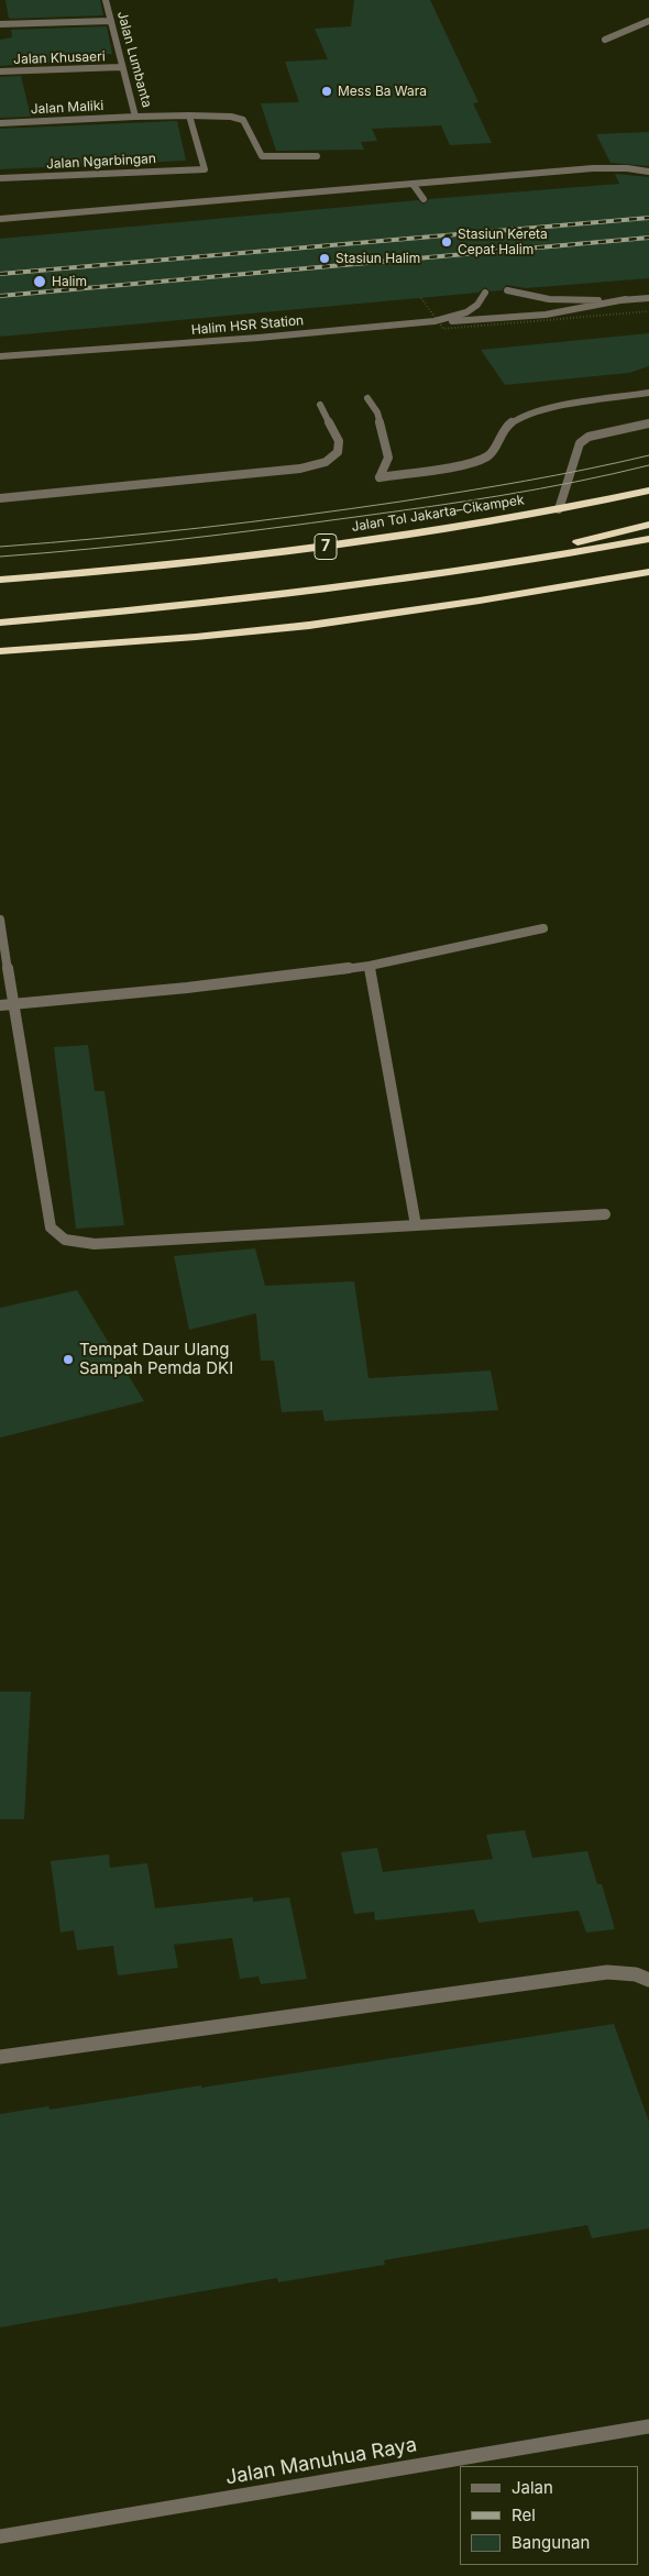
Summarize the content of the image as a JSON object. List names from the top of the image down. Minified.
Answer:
{"streets":{"highway":["Jalan Tol Jakarta–Cikampek","7"],"street":["Jalan Khusaeri","Jalan Lumbanta","Jalan Maliki","Jalan Ngarbingan","Halim HSR Station","Jalan Manuhua Raya"]},"crossings":[["Jalan Khusaeri","Jalan Lumbanta"],["Jalan Lumbanta","Jalan Maliki"],["Jalan Lumbanta","Jalan Ngarbingan"]],"places":["Mess Ba Wara","Stasiun Kereta Cepat Halim","Stasiun Halim","Halim","Tempat Daur Ulang Sampah Pemda DKI"],"legend":["Jalan","Rel","Bangunan"]}
